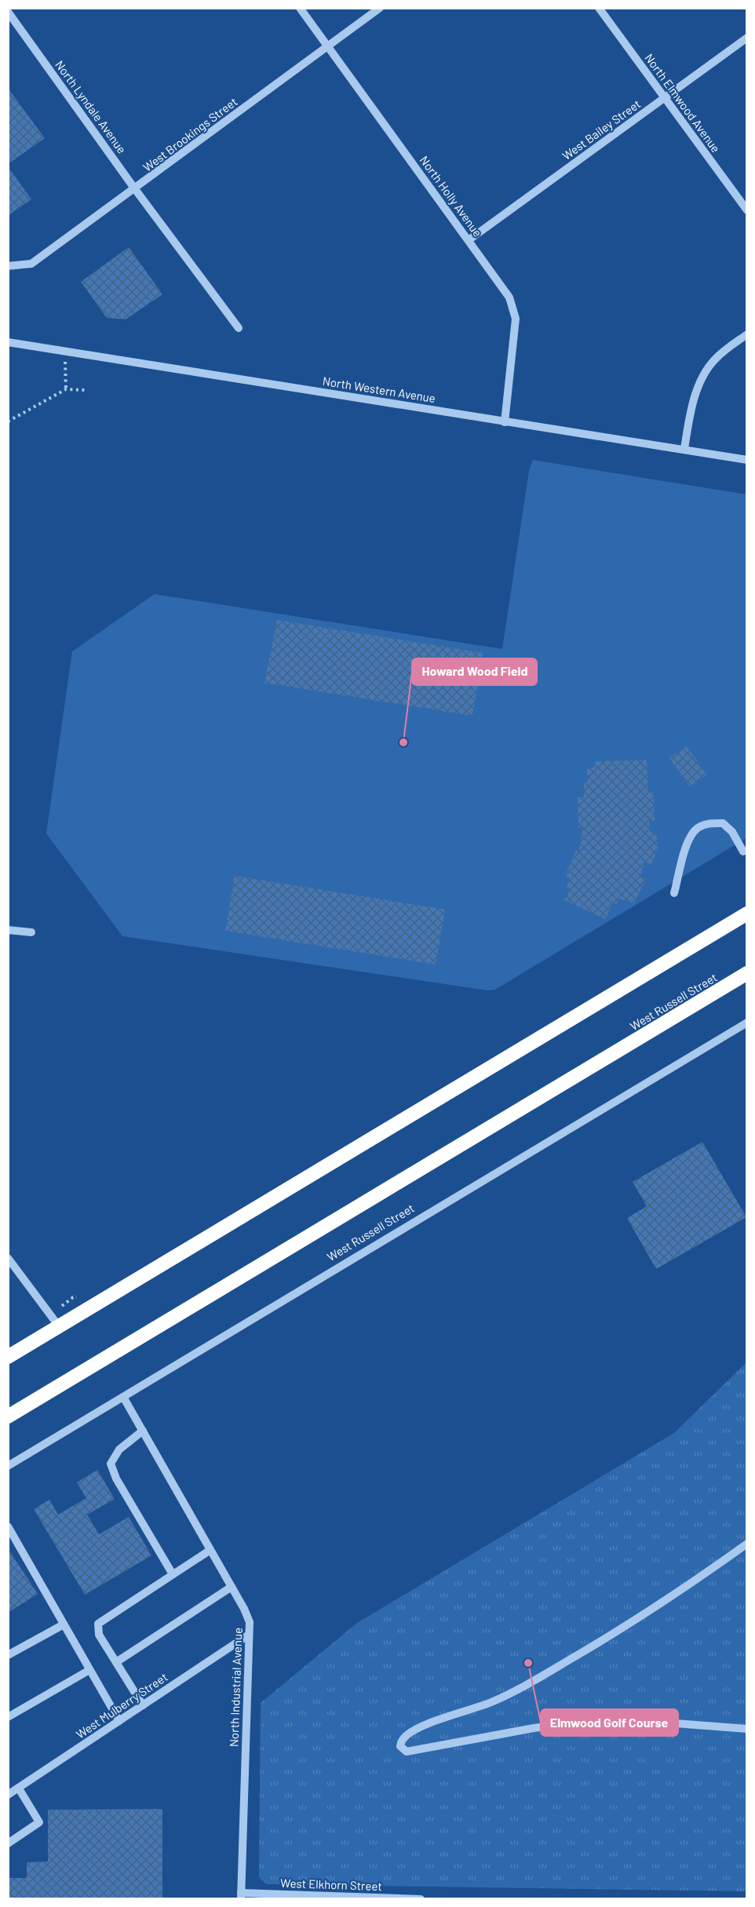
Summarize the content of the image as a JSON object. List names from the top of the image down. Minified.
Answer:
{"streets":{"highway":["West Russell Street"],"street":["North Elmwood Avenue","North Lyndale Avenue","West Bailey Street","West Brookings Street","North Holly Avenue","North Western Avenue","North Industrial Avenue","West Mulberry Street","West Elkhorn Street"]},"crossings":[["North Elmwood Avenue","West Bailey Street"],["North Lyndale Avenue","West Brookings Street"],["West Bailey Street","North Holly Avenue"],["West Brookings Street","North Holly Avenue"],["North Holly Avenue","North Western Avenue"],["West Russell Street","North Industrial Avenue"],["North Industrial Avenue","West Mulberry Street"],["North Industrial Avenue","West Elkhorn Street"]],"places":["Howard Wood Field","Elmwood Golf Course"]}
